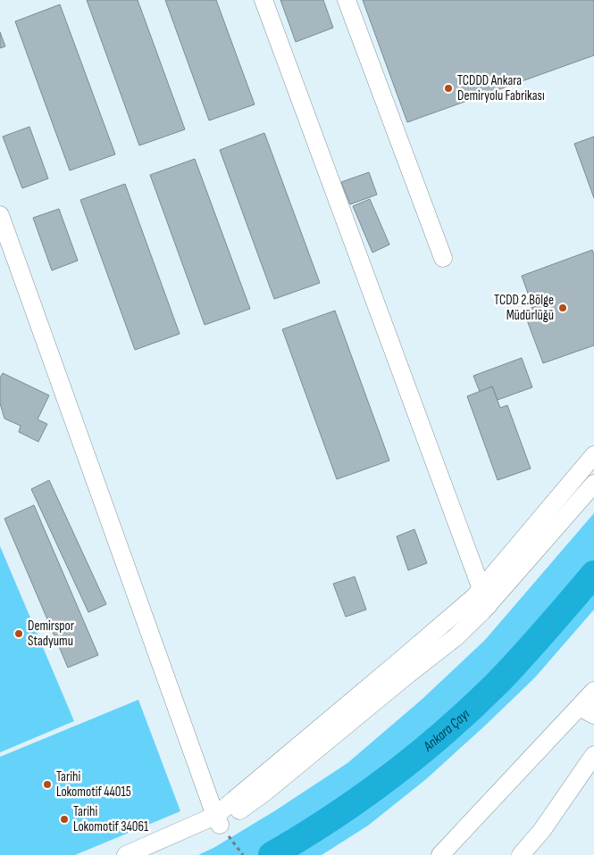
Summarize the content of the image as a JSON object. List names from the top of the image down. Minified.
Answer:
{"water":["Ankara Çayı"],"places":["TCDDD Ankara Demiryolu Fabrikası","TCDD 2.Bölge Müdürlüğü","Demirspor Stadyumu","Tarihi Lokomotif 44015","Tarihi Lokomotif 34061"]}
